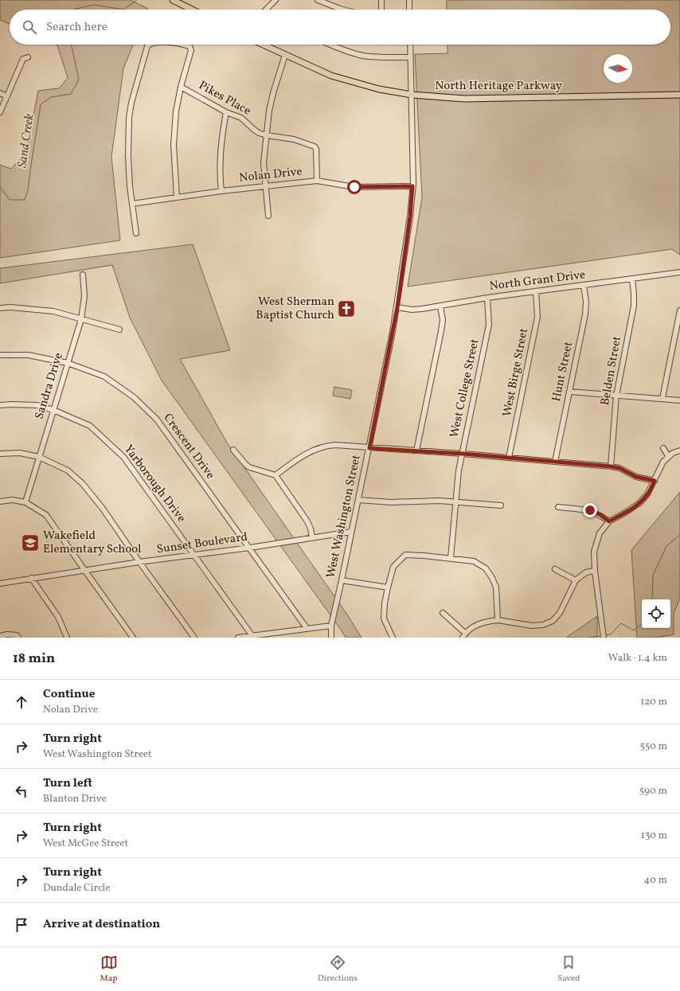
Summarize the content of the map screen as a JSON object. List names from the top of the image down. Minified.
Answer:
{"streets":{"main road":["North Heritage Parkway"],"street":["Pikes Place","Nolan Drive","North Grant Drive","Belden Street","Hunt Street","West Birge Street","Sandra Drive","West College Street","Crescent Drive","Yarborough Drive","West Washington Street","Sunset Boulevard"]},"crossings":[["North Heritage Parkway","West Washington Street"],["Pikes Place","Nolan Drive"],["Nolan Drive","West Washington Street"],["North Grant Drive","Belden Street"],["North Grant Drive","Hunt Street"],["North Grant Drive","West Birge Street"],["North Grant Drive","West College Street"],["North Grant Drive","West Washington Street"],["Sandra Drive","Crescent Drive"],["Sandra Drive","Yarborough Drive"],["Crescent Drive","Sunset Boulevard"],["Yarborough Drive","Sunset Boulevard"],["West Washington Street","Sunset Boulevard"]],"water":["Sand Creek"],"places":{"church":["West Sherman Baptist Church"],"school or university":["Wakefield Elementary School"]},"north":"right","page":{"search":"Search here","heading":["18 min","Walk · 1.4 km"],"list":[["Continue","Nolan Drive","120 m"],["Turn right","West Washington Street","550 m"],["Turn left","Blanton Drive","590 m"],["Turn right","West McGee Street","130 m"],["Turn right","Dundale Circle","40 m"],"Arrive at destination"],"nav":["Map","Directions","Saved"]}}
